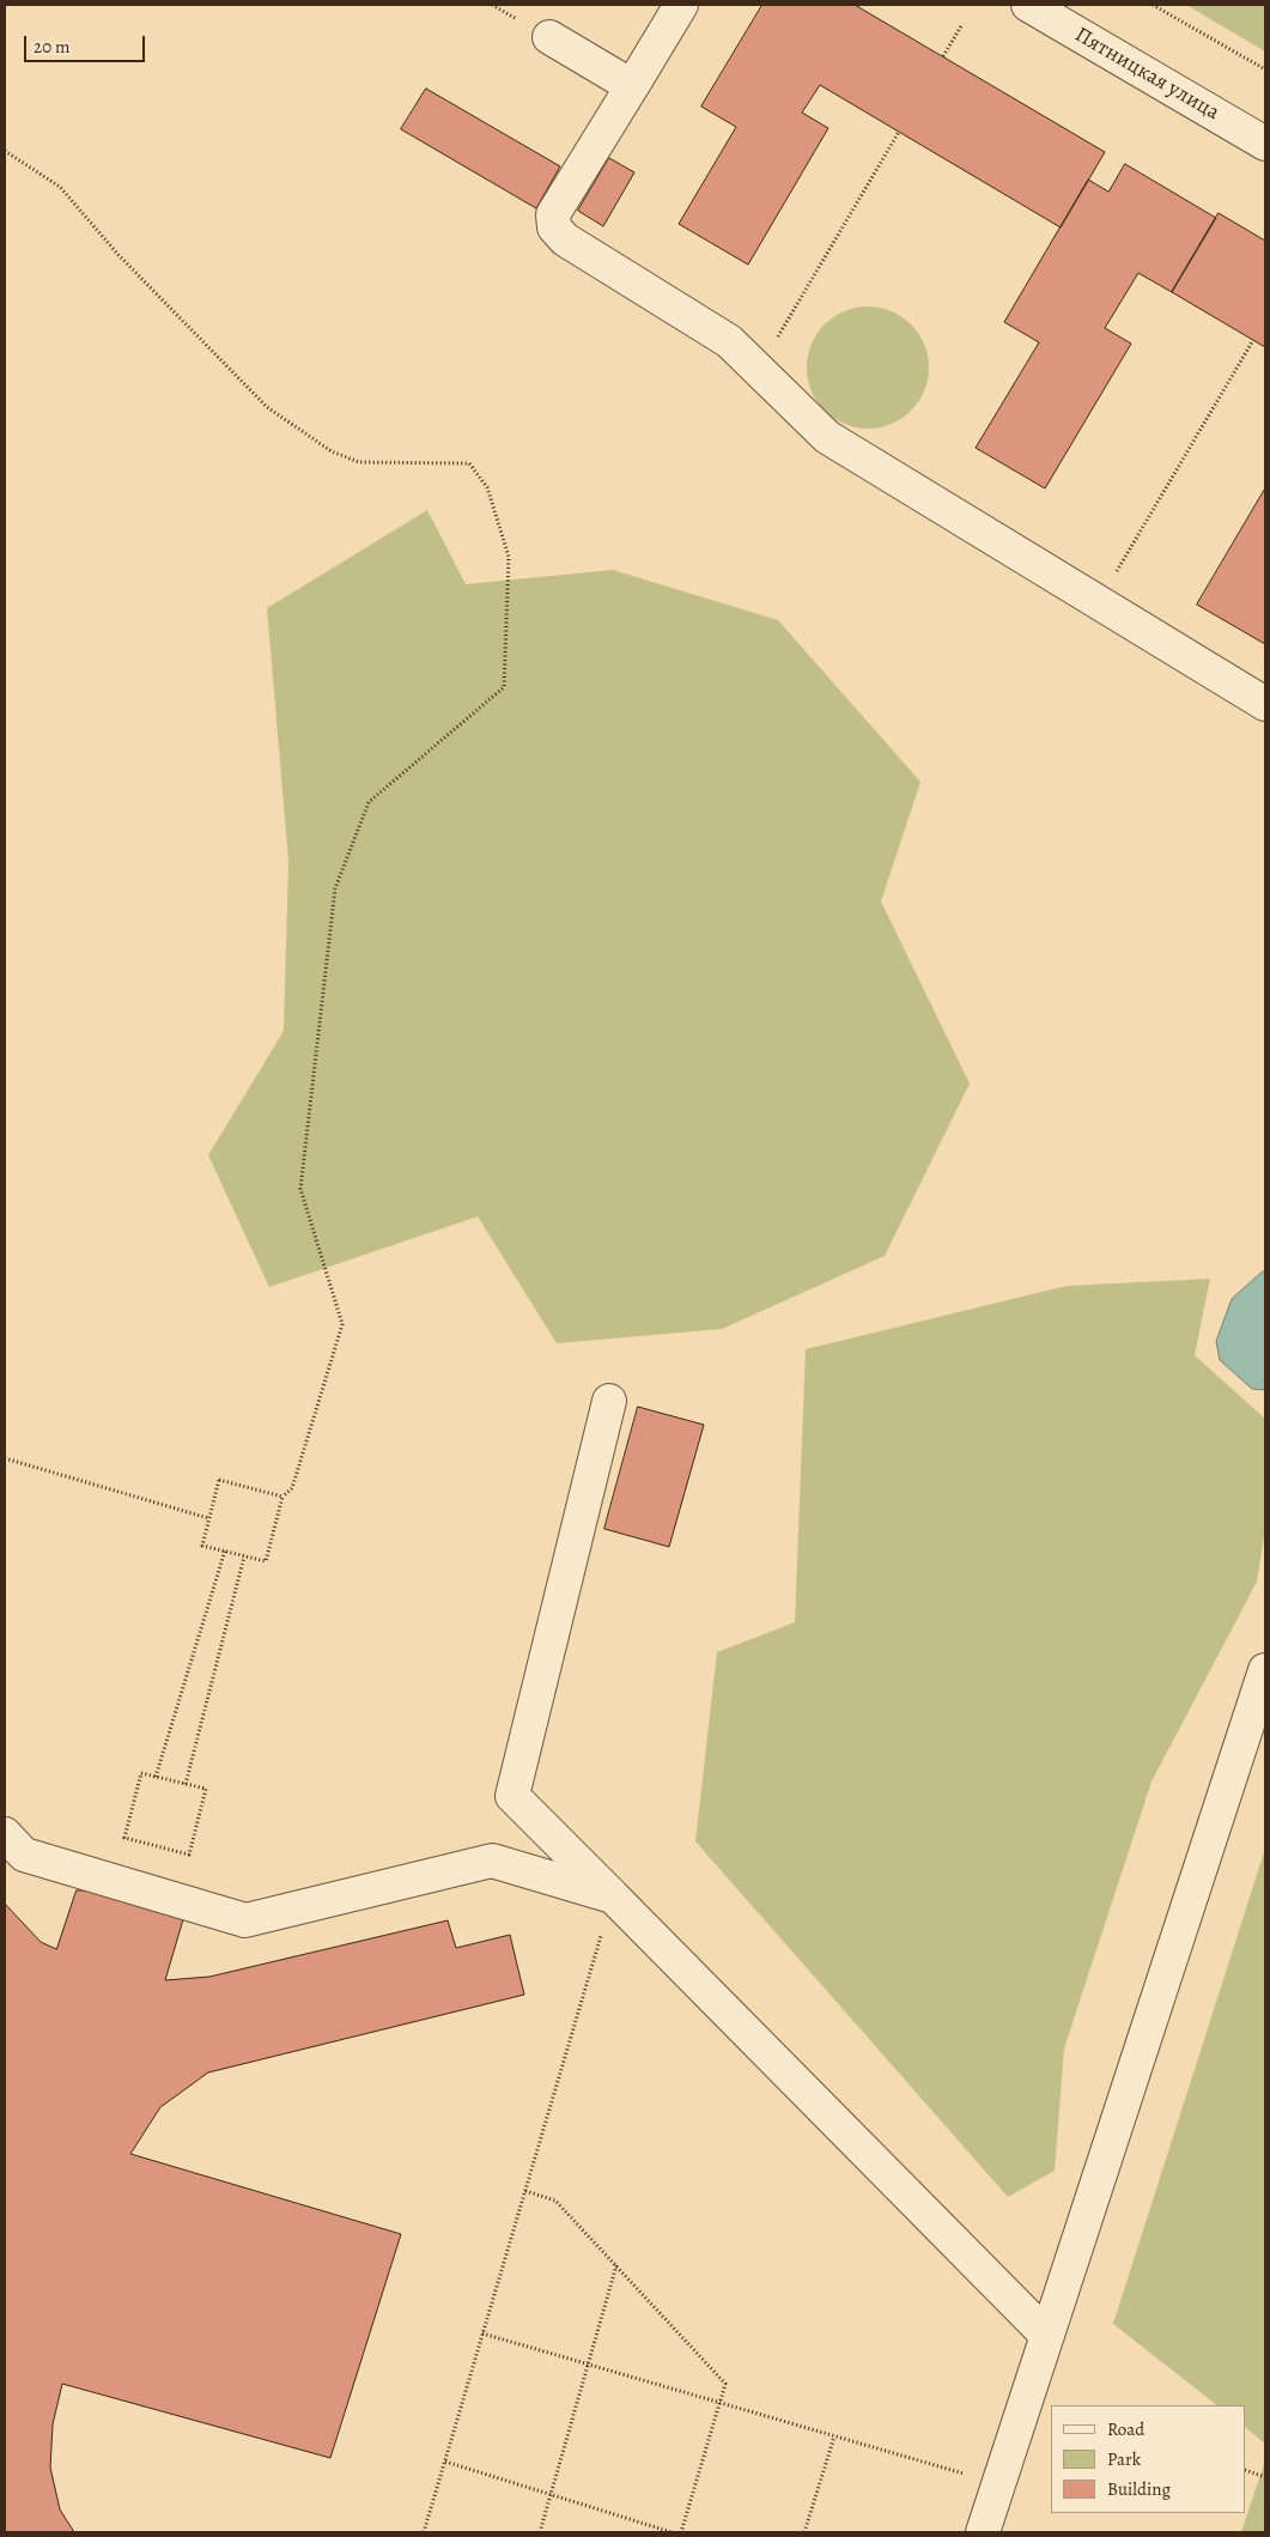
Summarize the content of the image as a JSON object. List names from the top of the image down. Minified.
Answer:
{"streets":{"street":["Пятницкая улица"]},"legend":["Road","Park","Building"],"scale_bar":"20 m"}
